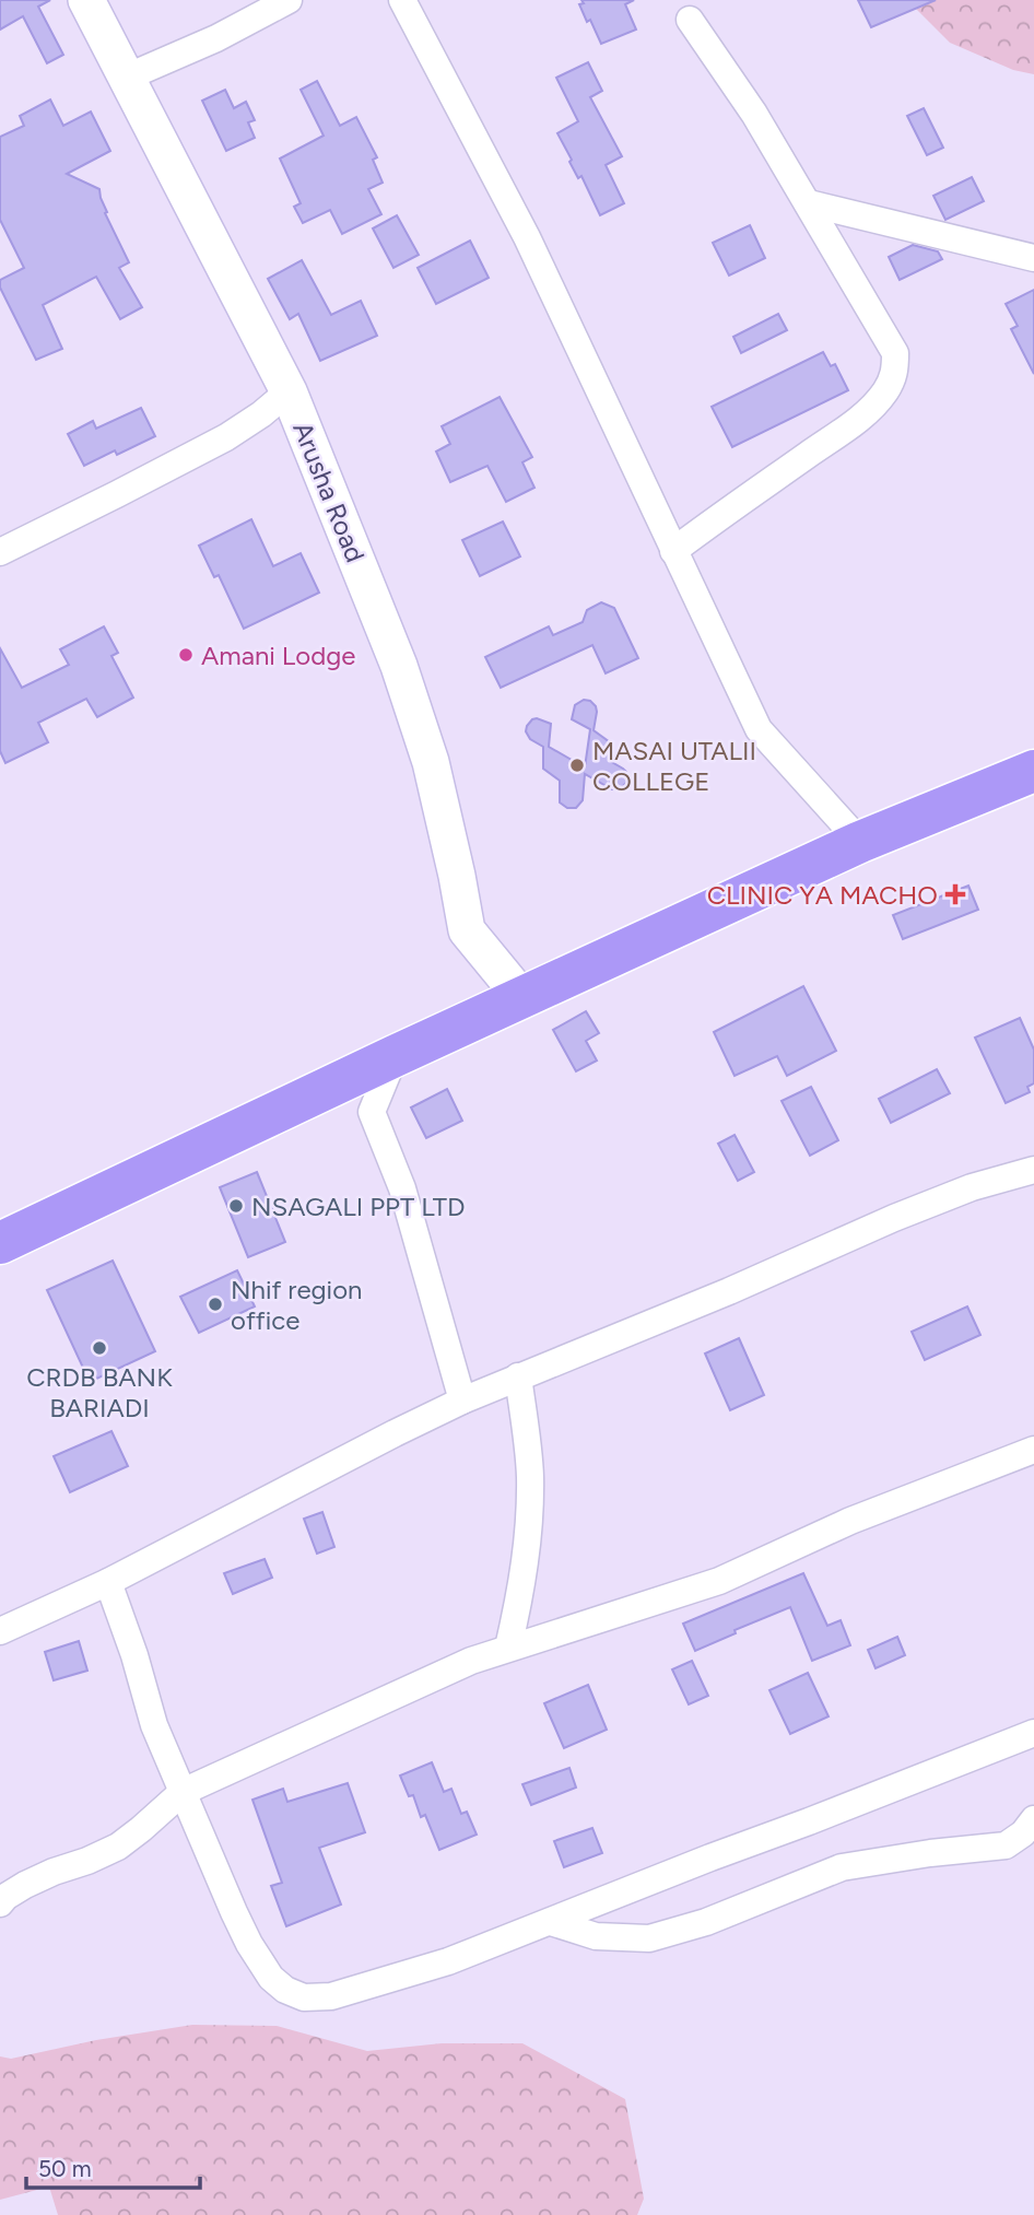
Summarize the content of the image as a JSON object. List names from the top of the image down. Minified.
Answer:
{"streets":{"main road":["Arusha Road"]},"places":{"other":["Amani Lodge","MASAI UTALII COLLEGE","NSAGALI PPT LTD","Nhif region office","CRDB BANK BARIADI"],"health":["CLINIC YA MACHO"]},"scale_bar":"50 m"}
